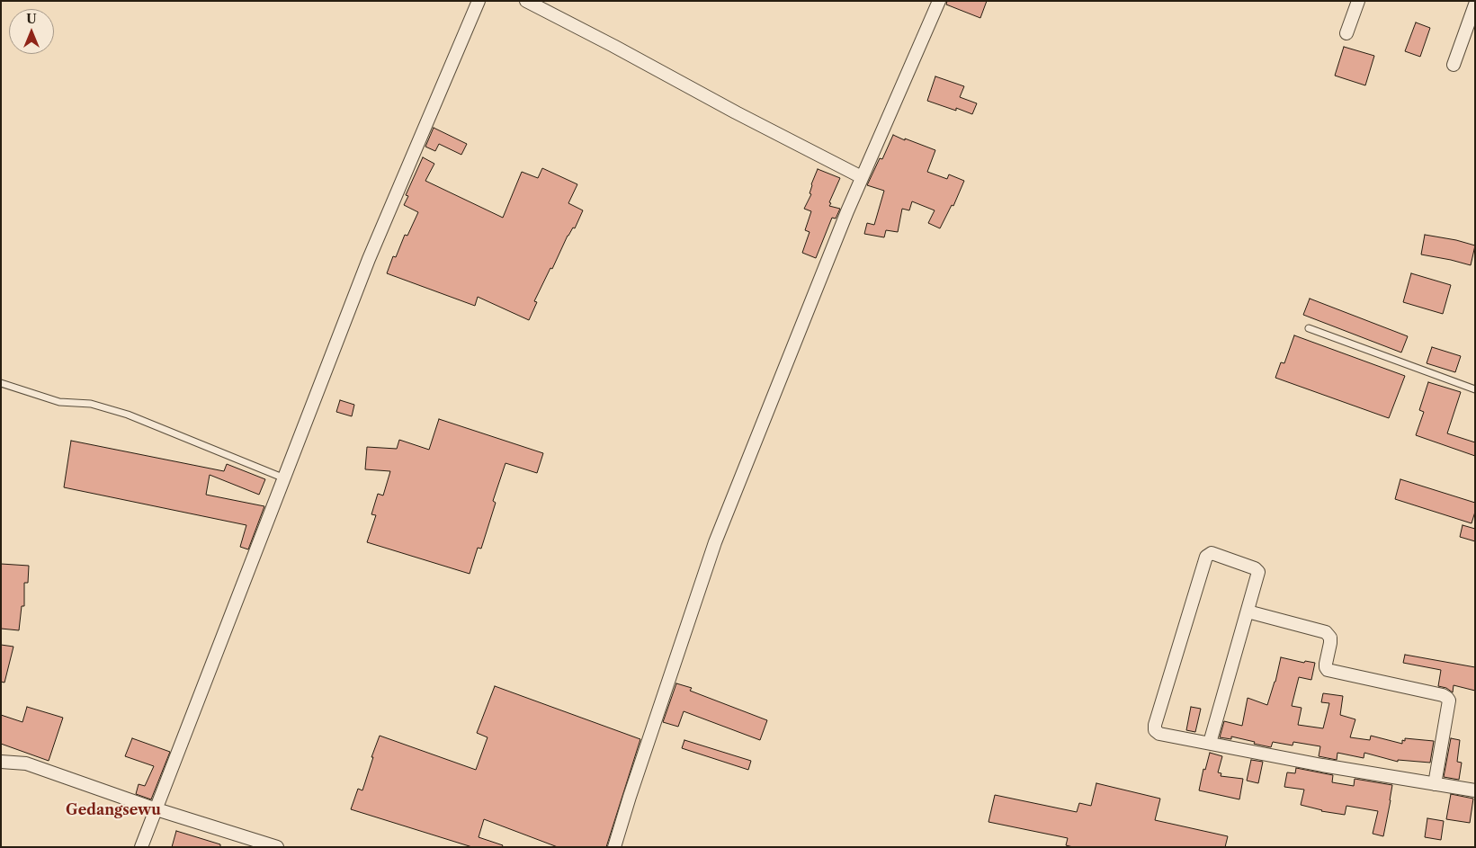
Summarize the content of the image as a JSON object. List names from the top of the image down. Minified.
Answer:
{"districts":["Gedangsewu"],"north":"top"}
